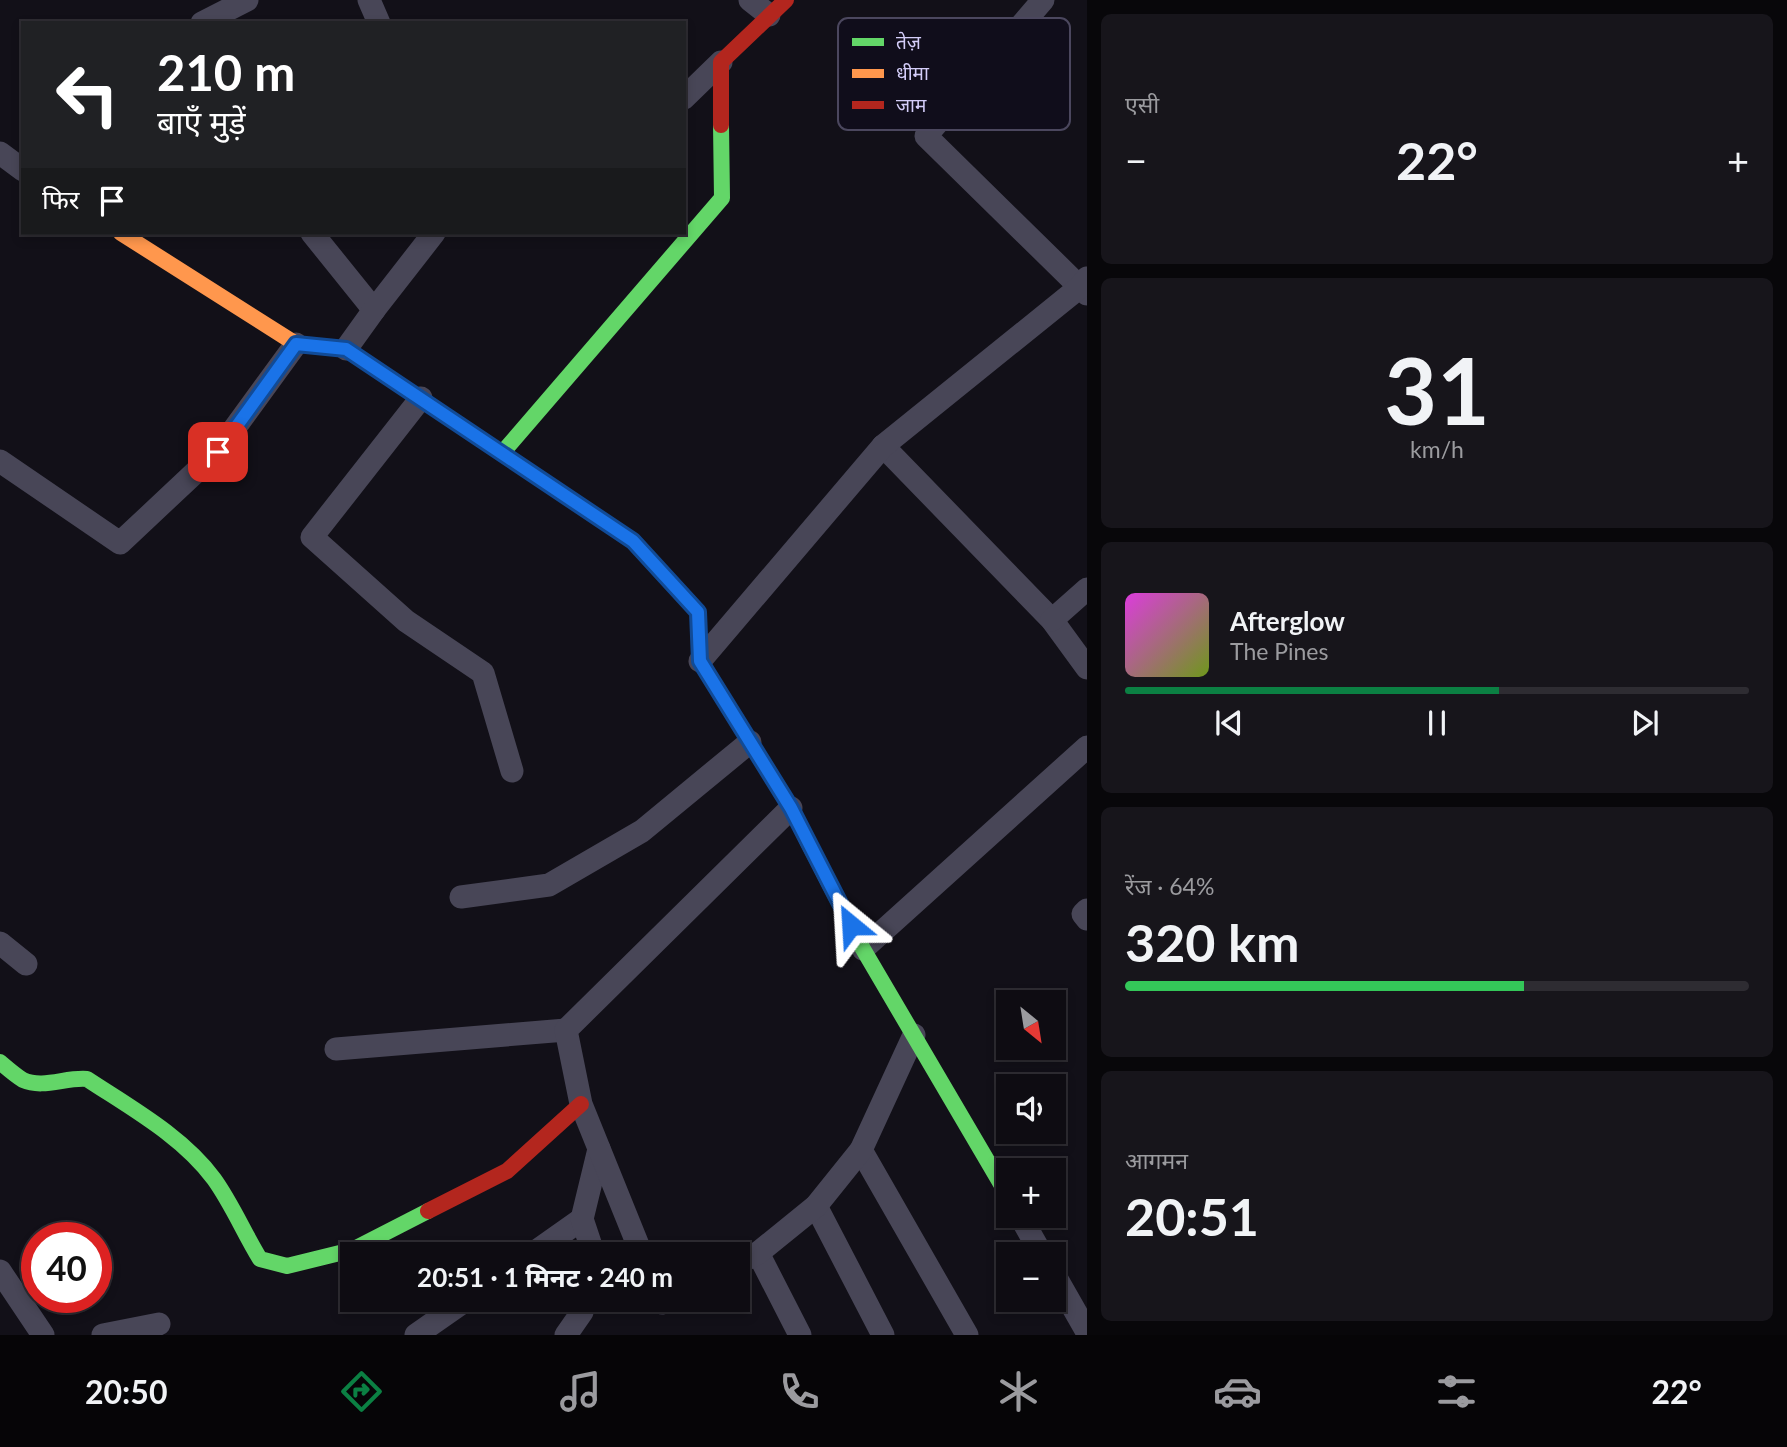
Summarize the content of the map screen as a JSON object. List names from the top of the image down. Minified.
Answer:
{"legend":["तेज़","धीमा","जाम"],"north":"bottom right","page":{"tile":["एसी",["31","km/h"],["रेंज · 64%","320 km"],["आगमन","20:51"]],"turn":["210 m","बाएँ मुड़ें"],"heat":["−","22°","+"],"then":"फिर","song":["Afterglow","The Pines"],"map_buttons":["+","−"],"limit":"40","trip":"20:51 · 1 मिनट · 240 m","tabs":["20:50","22°"]}}
